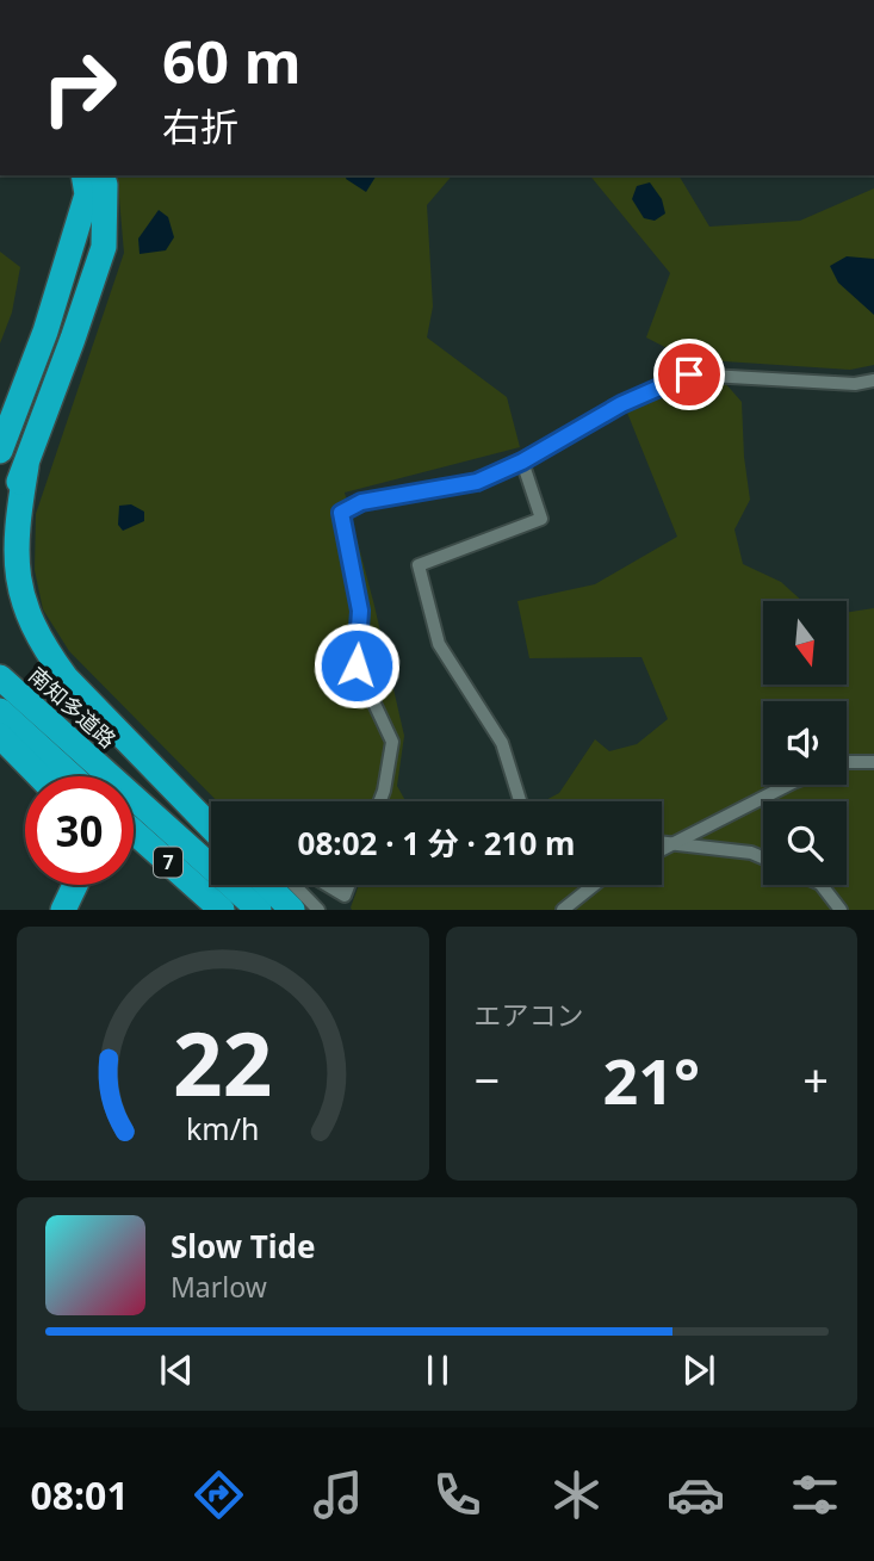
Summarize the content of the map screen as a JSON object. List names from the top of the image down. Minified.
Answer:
{"streets":{"highway":["南知多道路","7"]},"north":"bottom","page":{"turn":["60 m","右折"],"limit":"30","trip":"08:02 · 1 分 · 210 m","tile":"エアコン","heat":["−","21°","+"],"song":["Slow Tide","Marlow"],"tabs":"08:01","gauge":["22","km/h"]}}
